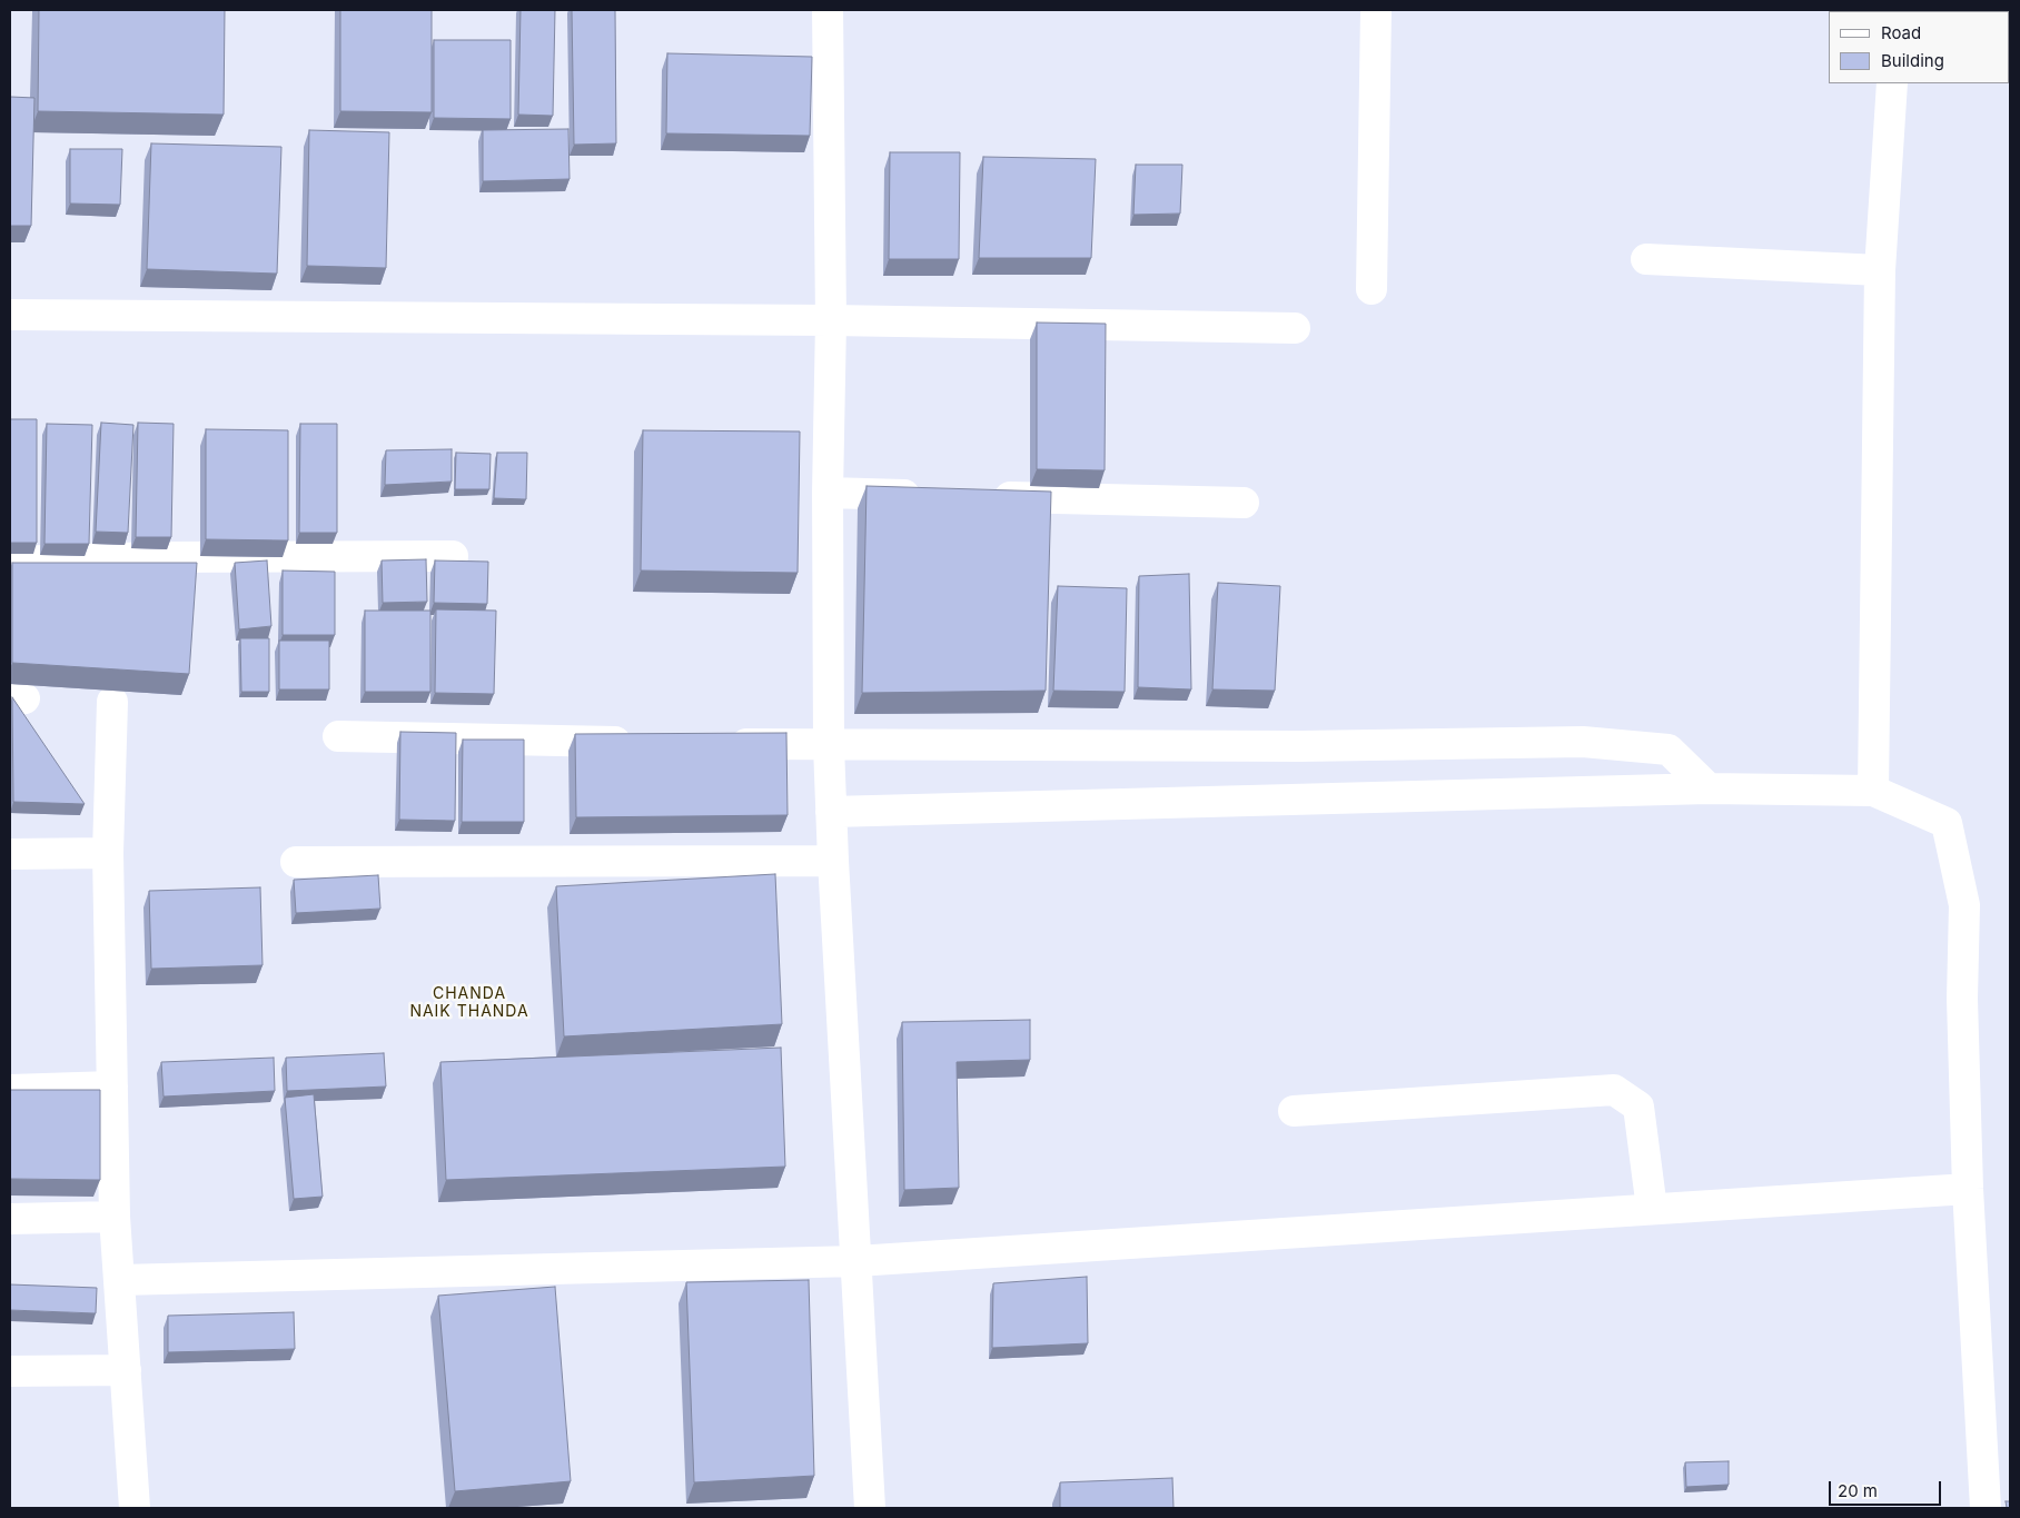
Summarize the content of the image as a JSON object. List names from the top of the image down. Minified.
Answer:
{"districts":["CHANDA NAIK THANDA"],"legend":["Road","Building"],"scale_bar":"20 m"}
